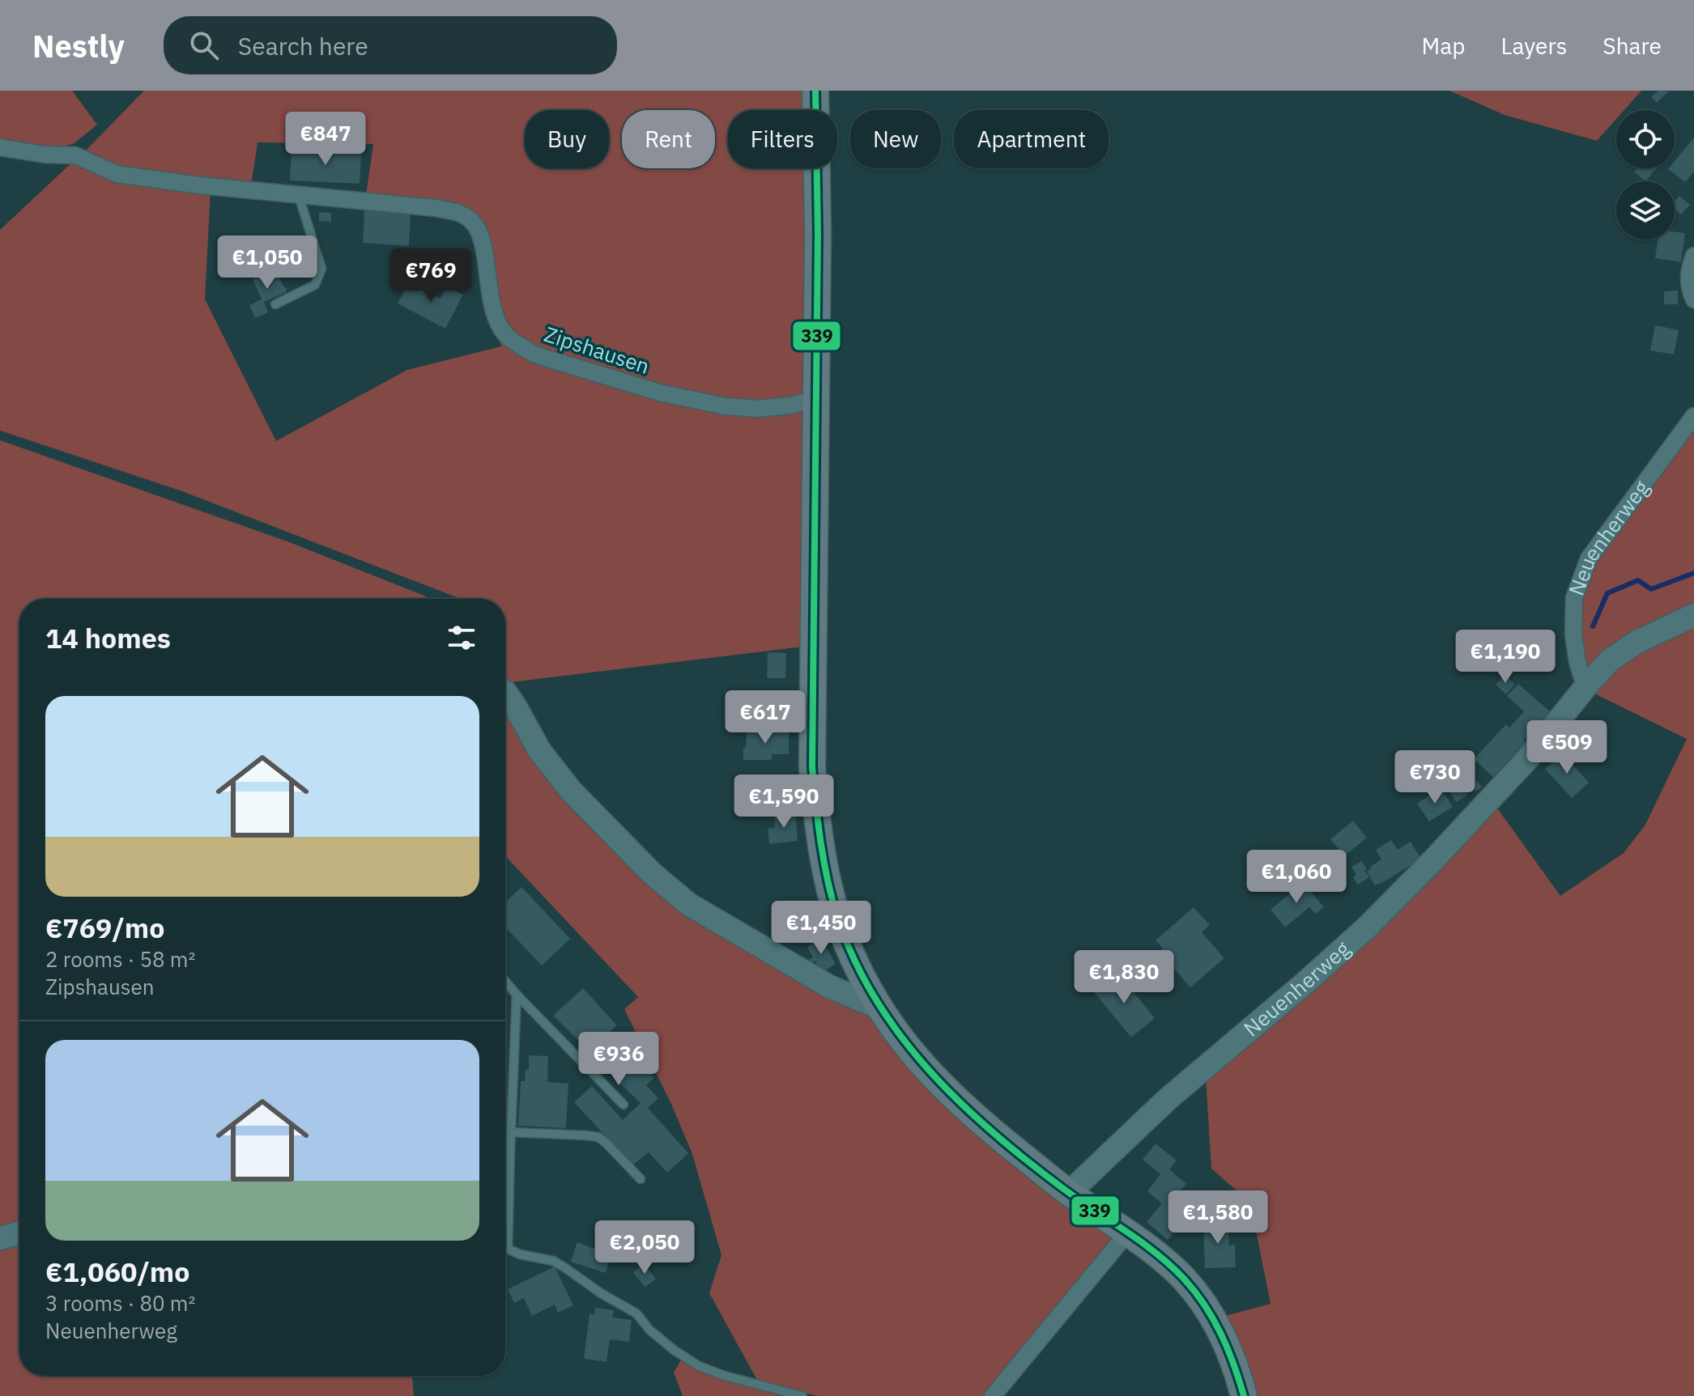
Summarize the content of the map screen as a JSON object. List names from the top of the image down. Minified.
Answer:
{"streets":{"street":["Zipshausen","Neuenherweg"]},"lines":["transit line 339"],"page":{"header":"Nestly","search":"Search here","nav":["Map","Layers","Share"],"chip":["Buy","Rent","Filters","New","Apartment"],"price":["€847","€1,050","€769","€1,190","€617","€509","€730","€1,590","€1,060","€1,450","€1,830","€936","€1,580","€2,050"],"heading":"14 homes","list":[{"name":"€769/mo","note":"2 rooms · 58 m² · Zipshausen"},{"name":"€1,060/mo","note":"3 rooms · 80 m² · Neuenherweg"}]}}
